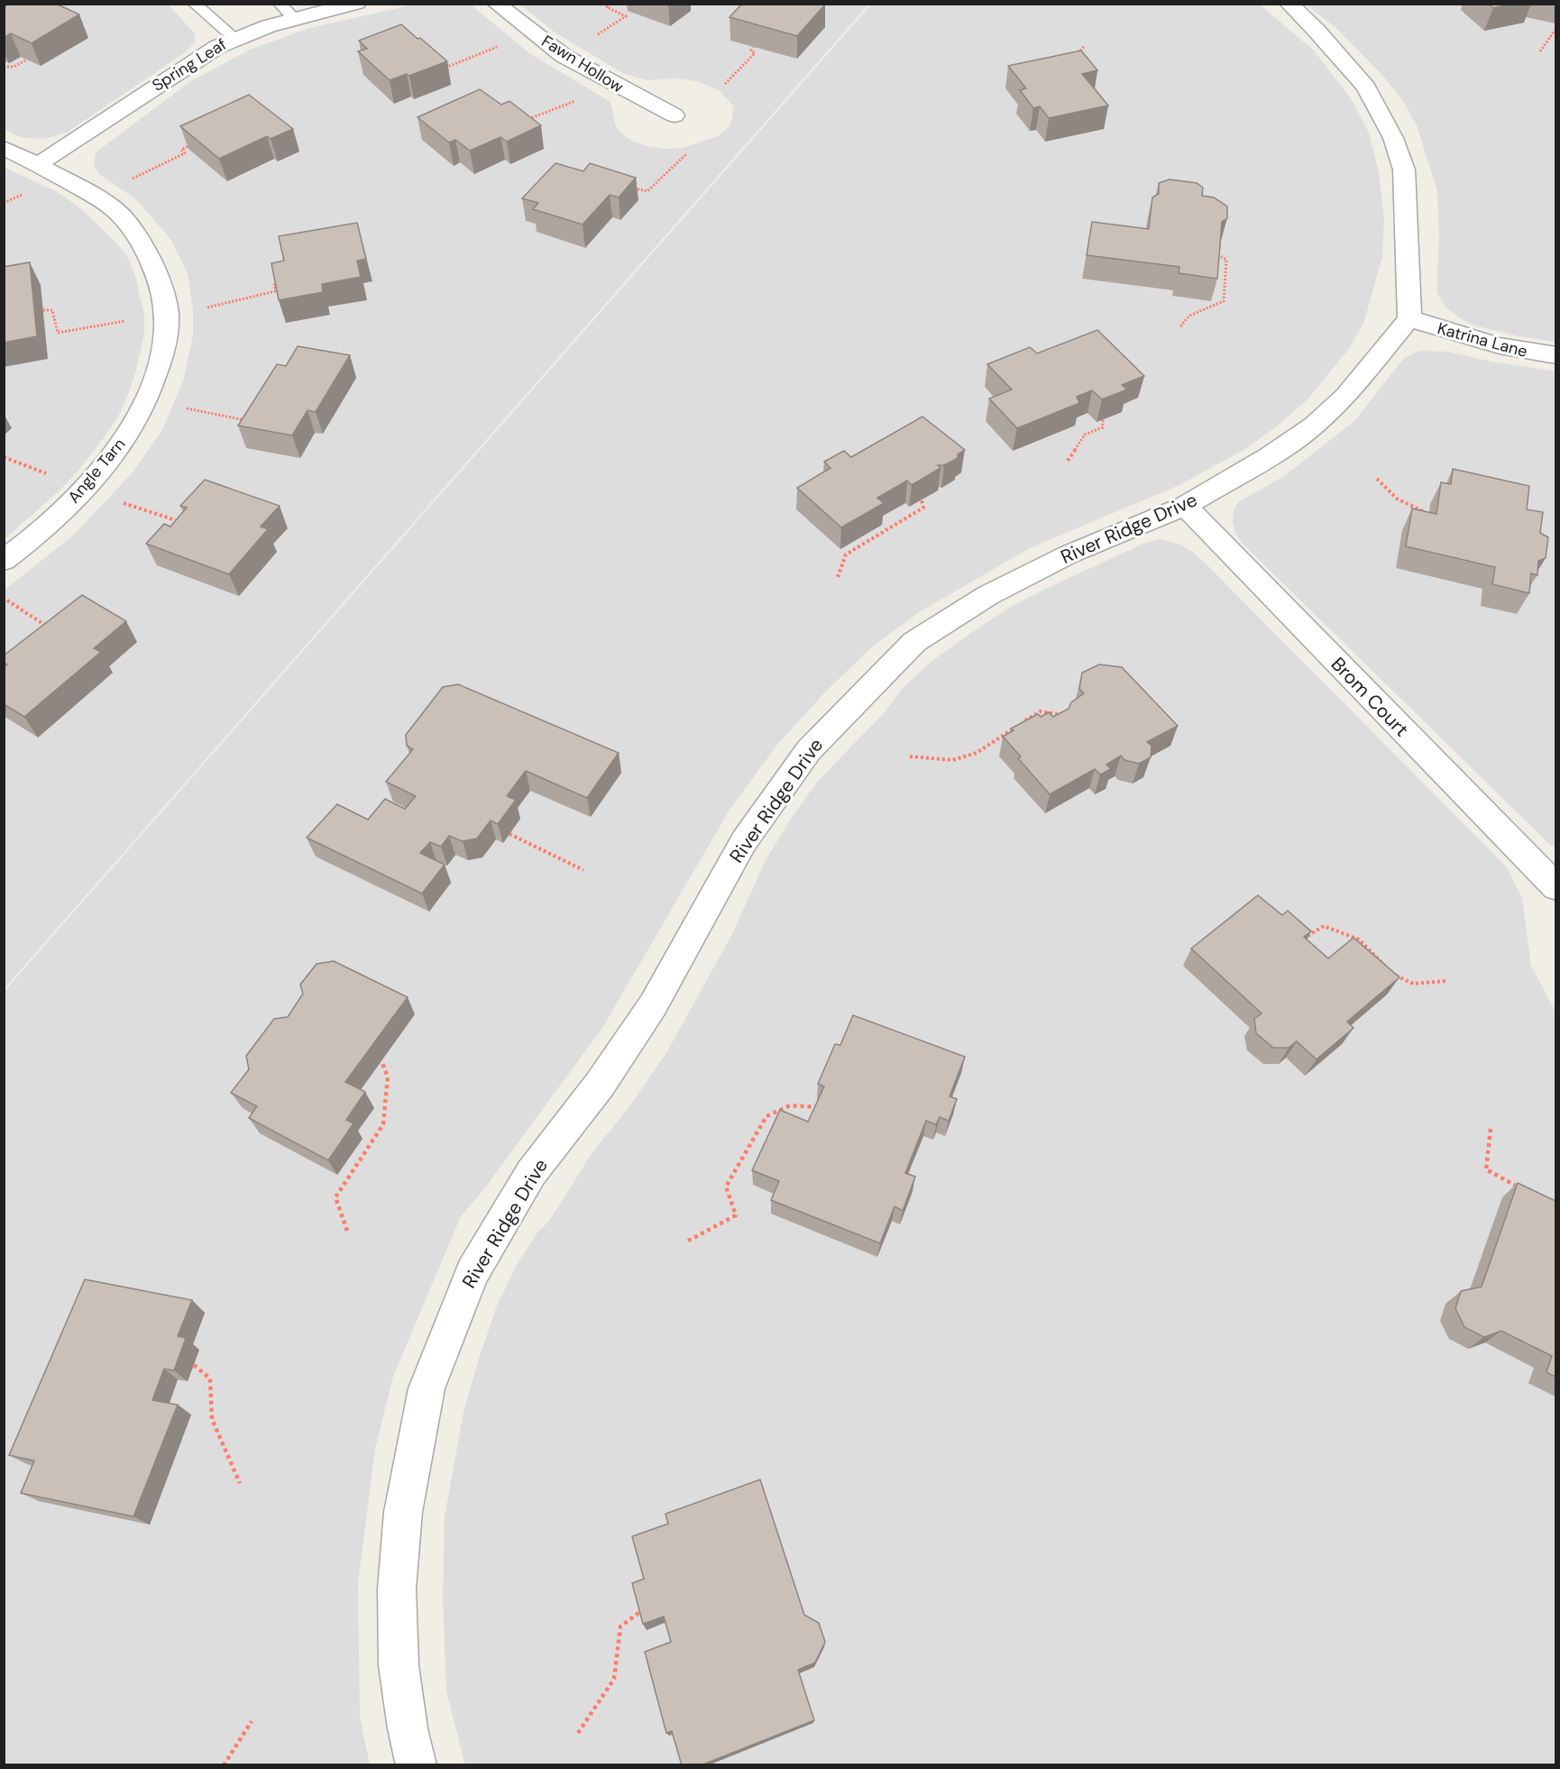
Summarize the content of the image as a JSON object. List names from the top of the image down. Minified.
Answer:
{"streets":{"street":["Fawn Hollow","Spring Leaf","Katrina Lane","Angle Tarn","River Ridge Drive","Brom Court"]},"crossings":[["Spring Leaf","Angle Tarn"],["Katrina Lane","River Ridge Drive"],["River Ridge Drive","Brom Court"]]}
